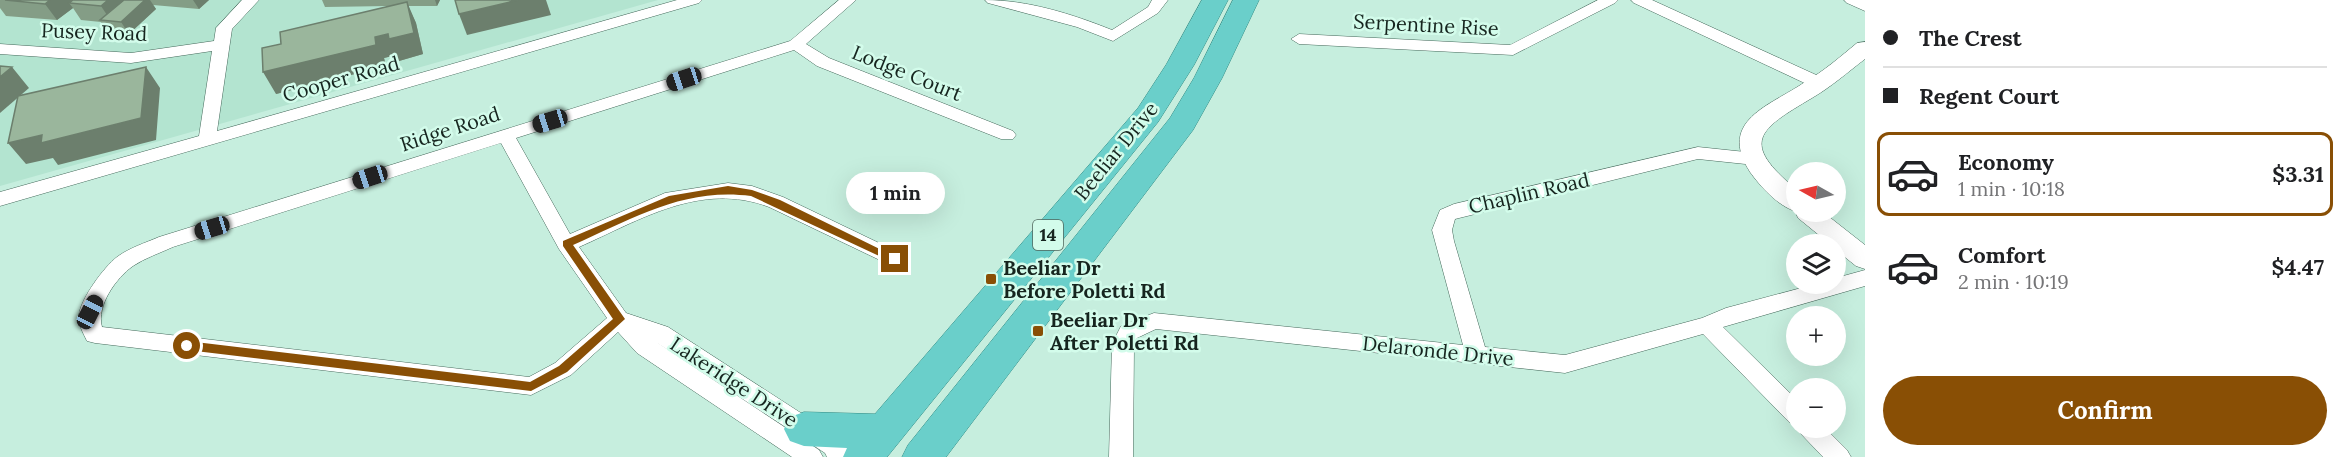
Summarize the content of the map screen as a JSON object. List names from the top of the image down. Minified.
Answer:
{"streets":{"highway":["Beeliar Drive","14"],"street":["Serpentine Rise","Pusey Road","Lodge Court","Cooper Road","Ridge Road","Chaplin Road","Delaronde Drive","Lakeridge Drive"]},"crossings":[["Lodge Court","Ridge Road"],["Ridge Road","Lakeridge Drive"],["Chaplin Road","Delaronde Drive"]],"places":{"transit":["Beeliar Dr Before Poletti Rd","Beeliar Dr After Poletti Rd"]},"north":"left","page":{"banner":["The Crest","Regent Court"],"list":[{"name":"Economy","note":"1 min · 10:18","value":"$3.31"},{"name":"Comfort","note":"2 min · 10:19","value":"$4.47"}],"map_buttons":["+","−"],"bubble":"1 min","buttons":"Confirm"}}
